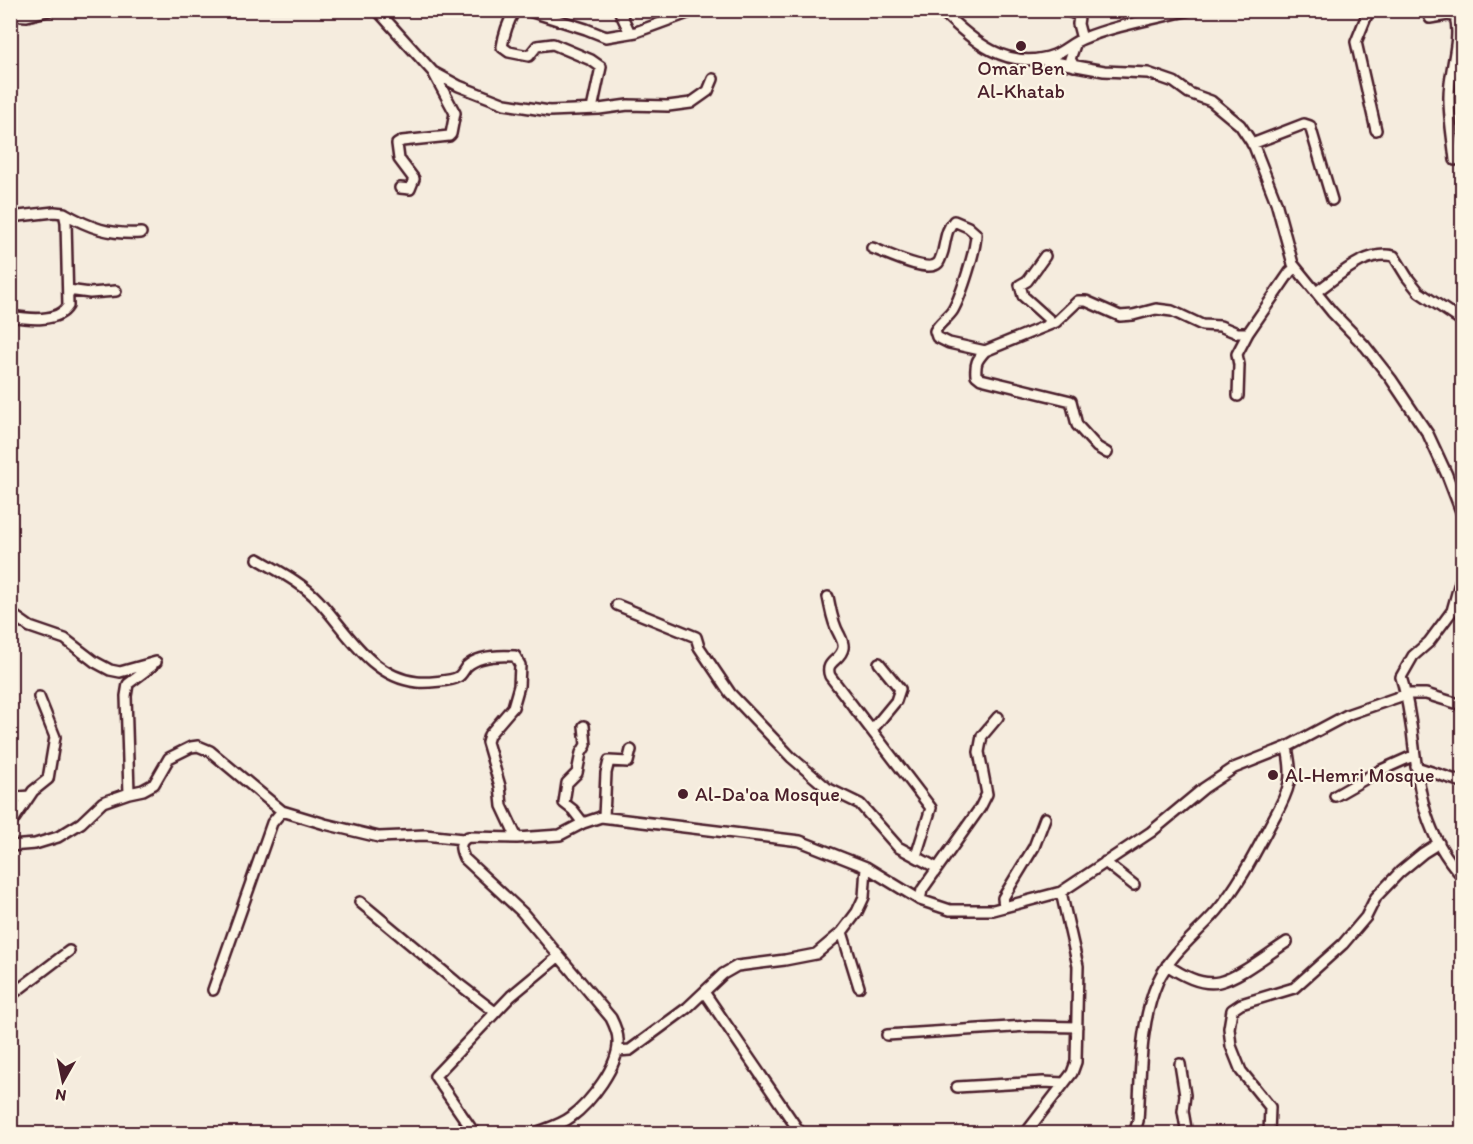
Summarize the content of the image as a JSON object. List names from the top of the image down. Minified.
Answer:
{"places":["Omar Ben Al-Khatab","Al-Hemri Mosque","Al-Da'oa Mosque"],"north":"bottom"}
